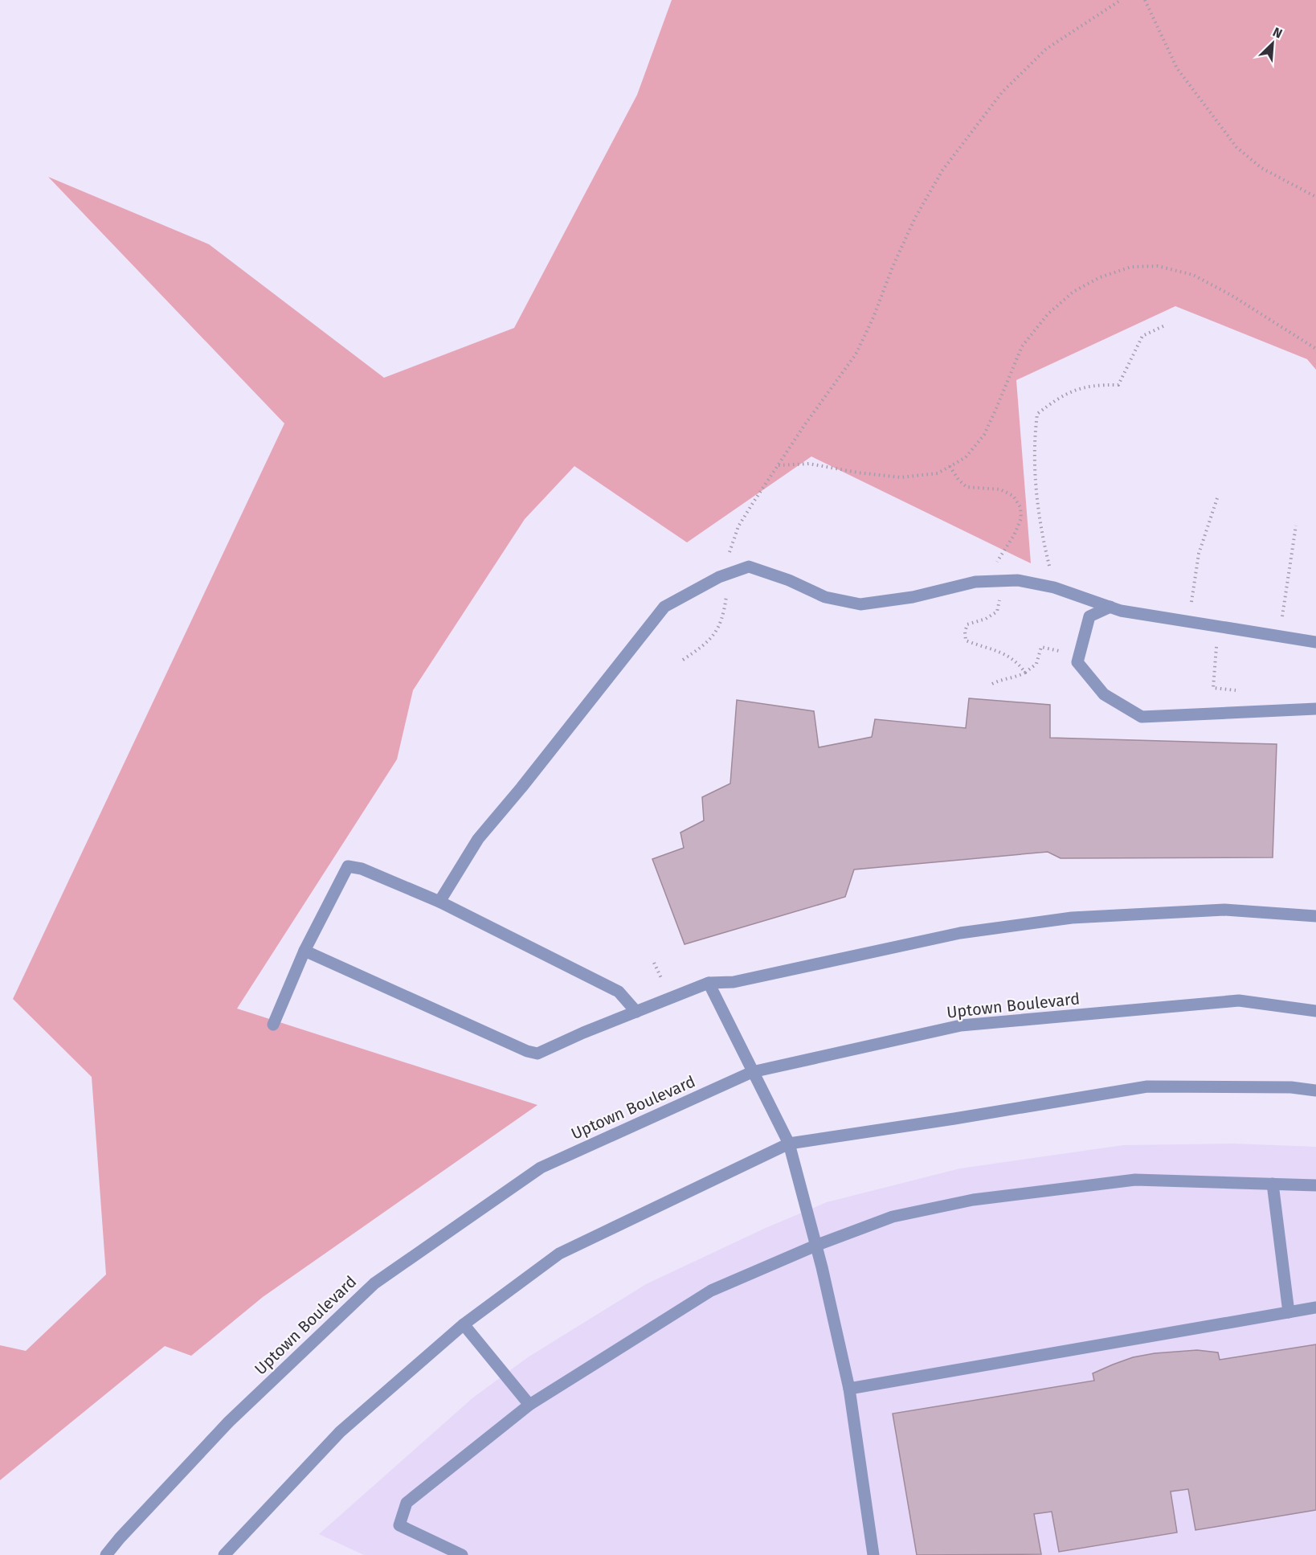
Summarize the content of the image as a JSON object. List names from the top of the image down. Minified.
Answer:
{"streets":{"street":["Uptown Boulevard"]},"north":"top right"}
